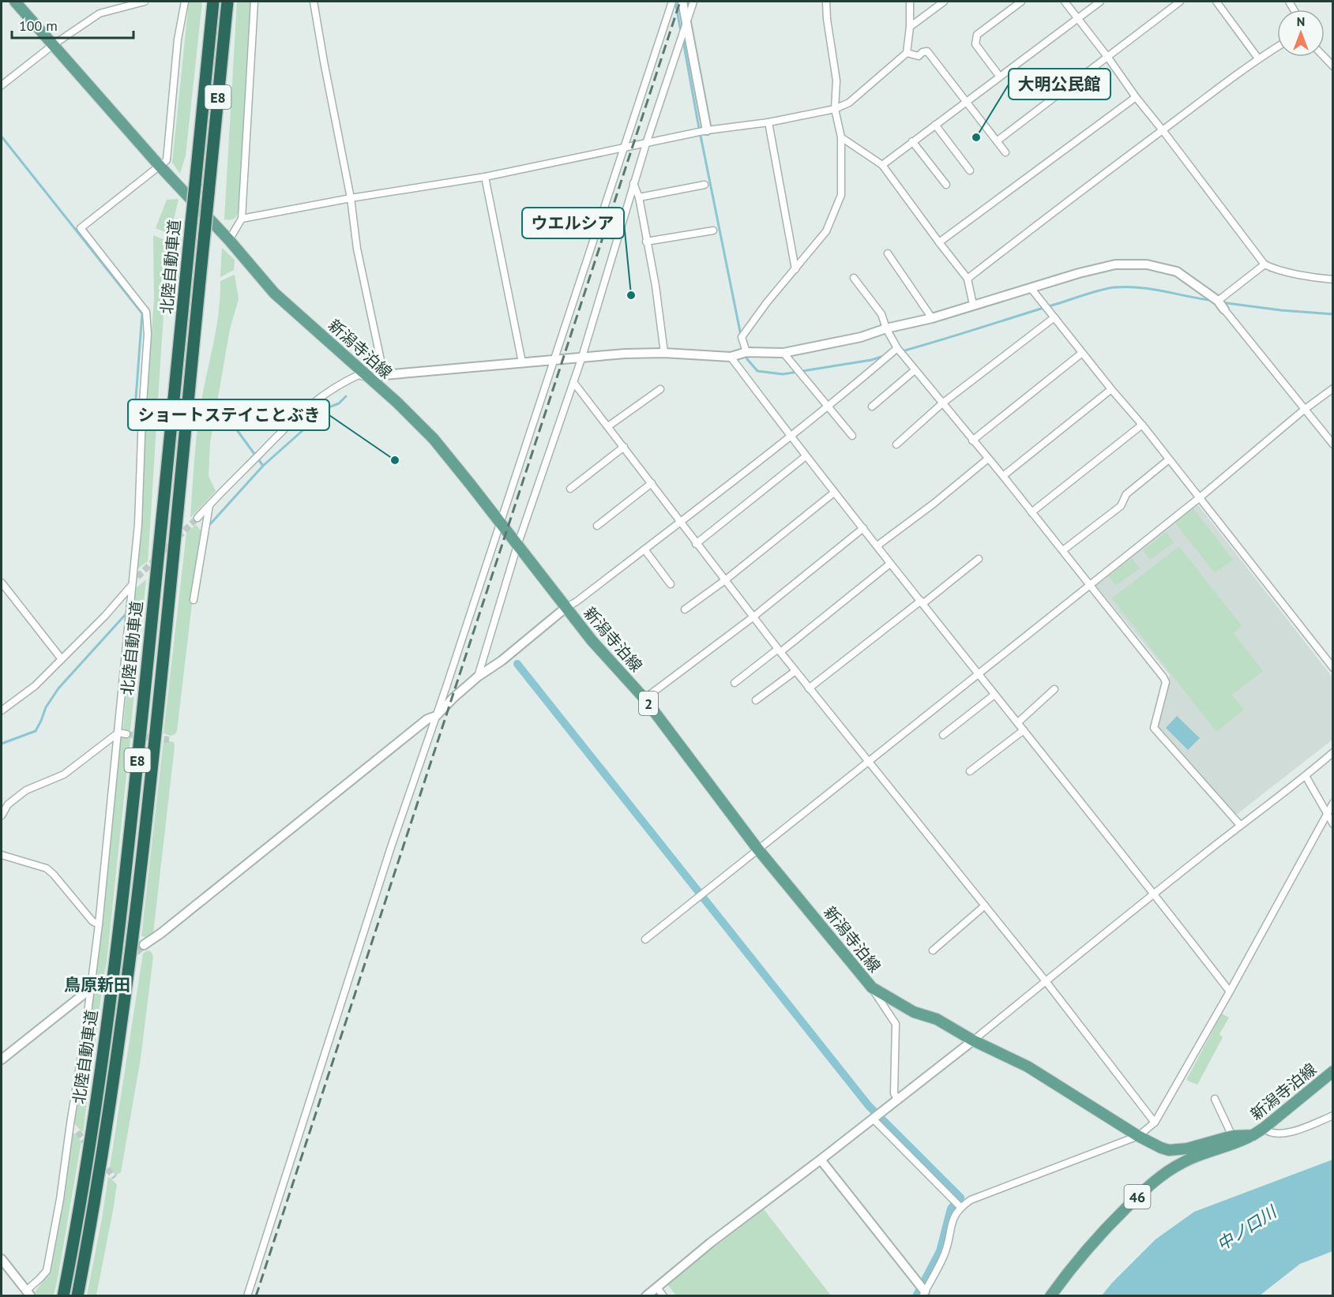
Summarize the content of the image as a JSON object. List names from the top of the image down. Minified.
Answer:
{"streets":{"highway":["E8","北陸自動車道"],"main road":["新潟寺泊線","2","46"]},"crossings":[["新潟寺泊線","46"]],"districts":["鳥原新田"],"water":["中ノ口川"],"places":["大明公民館","ウエルシア","ショートステイことぶき"],"scale_bar":"100 m","north":"top"}
